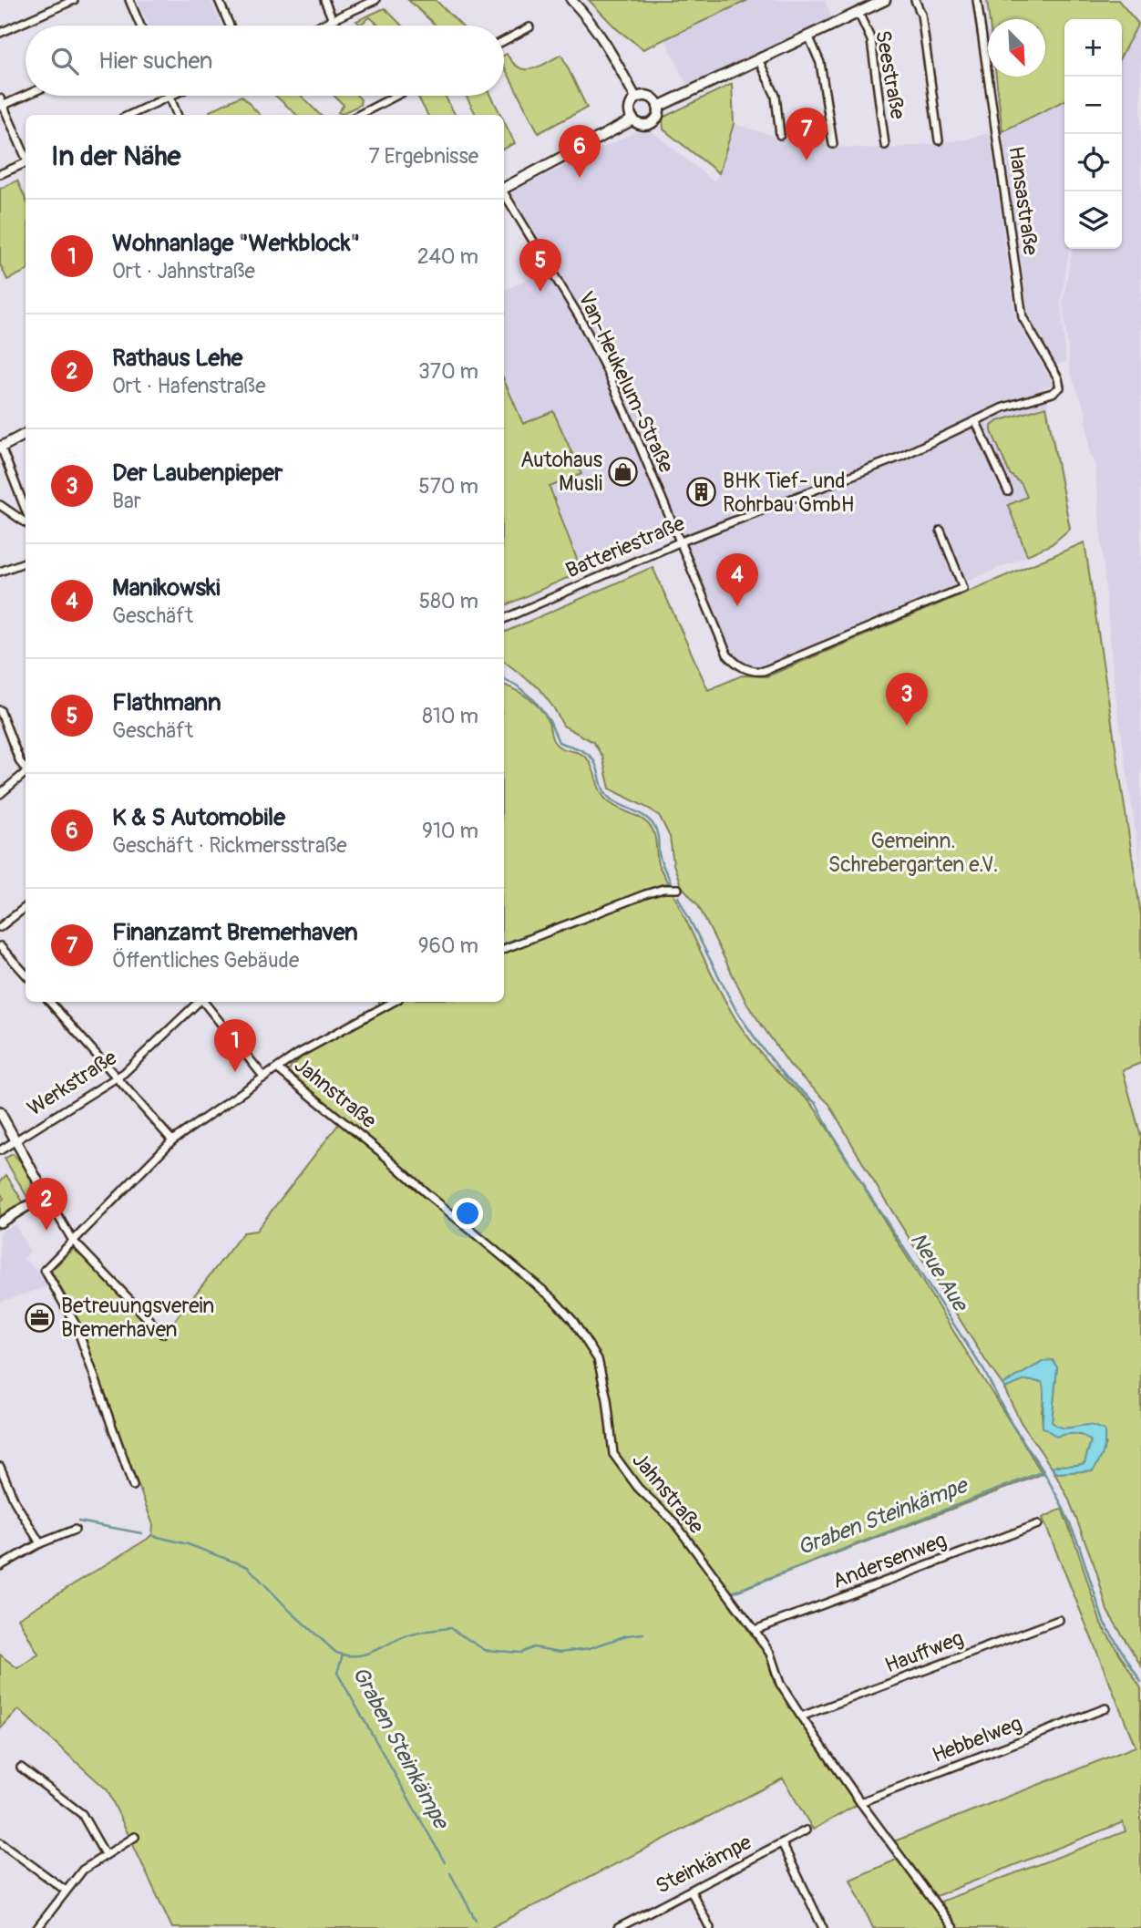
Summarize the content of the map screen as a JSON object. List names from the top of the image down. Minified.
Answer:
{"streets":{"street":["Seestraße","Hansastraße","Van-Heukelum-Straße","Batteriestraße","Werkstraße","Jahnstraße","Andersenweg","Hauffweg","Hebbelweg","Steinkämpe"]},"crossings":[["Hansastraße","Batteriestraße"],["Van-Heukelum-Straße","Batteriestraße"],["Jahnstraße","Andersenweg"],["Jahnstraße","Hauffweg"],["Jahnstraße","Hebbelweg"]],"water":["Neue Aue","Graben Steinkämpe"],"parks":["Gemeinn. Schrebergarten e.V."],"places":{"shop":["Autohaus Musli"],"building":["BHK Tief- und Rohrbau GmbH"],"office":["Betreuungsverein Bremerhaven"]},"north":"bottom right","page":{"map_buttons":["+","−"],"search":"Hier suchen","pins":["7","6","5","4","3","1","2"],"heading":["In der Nähe","7 Ergebnisse"],"list":[{"mark":"1","name":"Wohnanlage \"Werkblock\"","note":"Ort · Jahnstraße","value":"240 m"},{"mark":"2","name":"Rathaus Lehe","note":"Ort · Hafenstraße","value":"370 m"},{"mark":"3","name":"Der Laubenpieper","note":"Bar","value":"570 m"},{"mark":"4","name":"Manikowski","note":"Geschäft","value":"580 m"},{"mark":"5","name":"Flathmann","note":"Geschäft","value":"810 m"},{"mark":"6","name":"K & S Automobile","note":"Geschäft · Rickmersstraße","value":"910 m"},{"mark":"7","name":"Finanzamt Bremerhaven","note":"Öffentliches Gebäude","value":"960 m"}]}}
